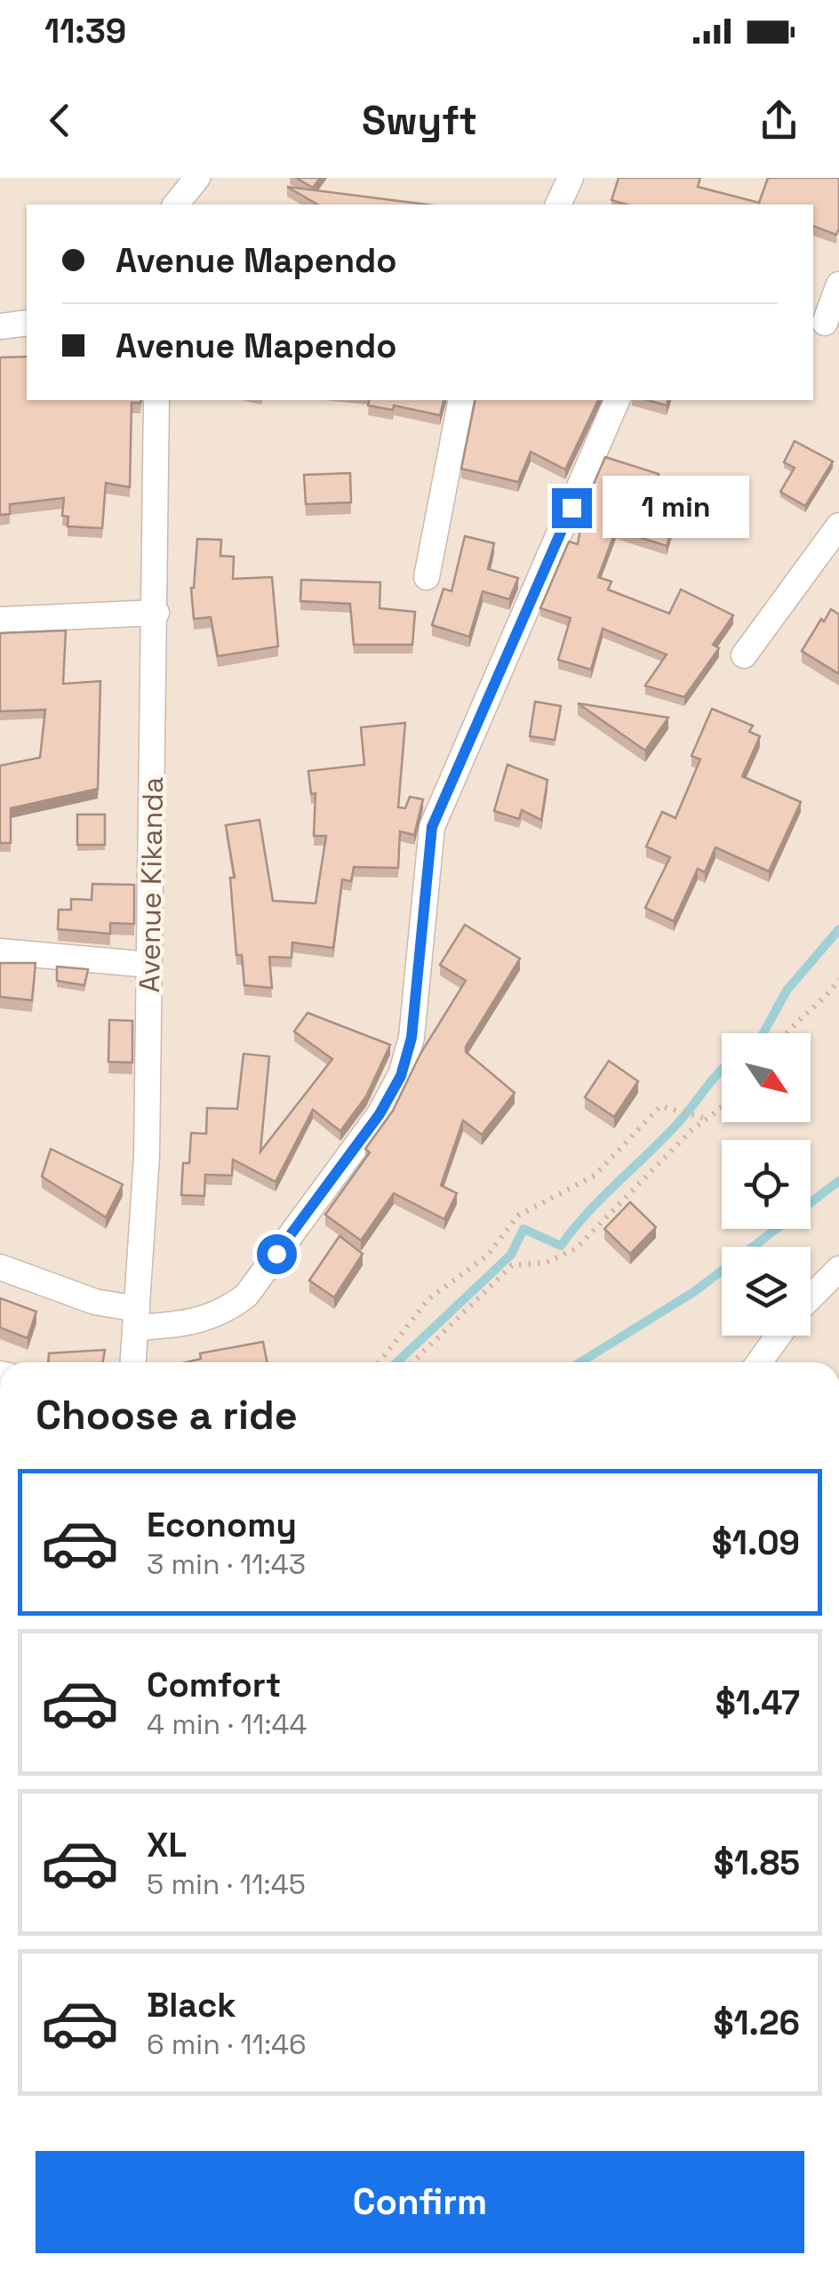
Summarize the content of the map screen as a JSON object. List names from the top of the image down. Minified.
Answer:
{"streets":{"street":["Avenue Kikanda"]},"north":"bottom right","page":{"status":"11:39","header":"Swyft","banner":["Avenue Mapendo","Avenue Mapendo"],"bubble":"1 min","heading":"Choose a ride","list":[{"name":"Economy","note":"3 min · 11:43","value":"$1.09"},{"name":"Comfort","note":"4 min · 11:44","value":"$1.47"},{"name":"XL","note":"5 min · 11:45","value":"$1.85"},{"name":"Black","note":"6 min · 11:46","value":"$1.26"}],"buttons":"Confirm"}}
